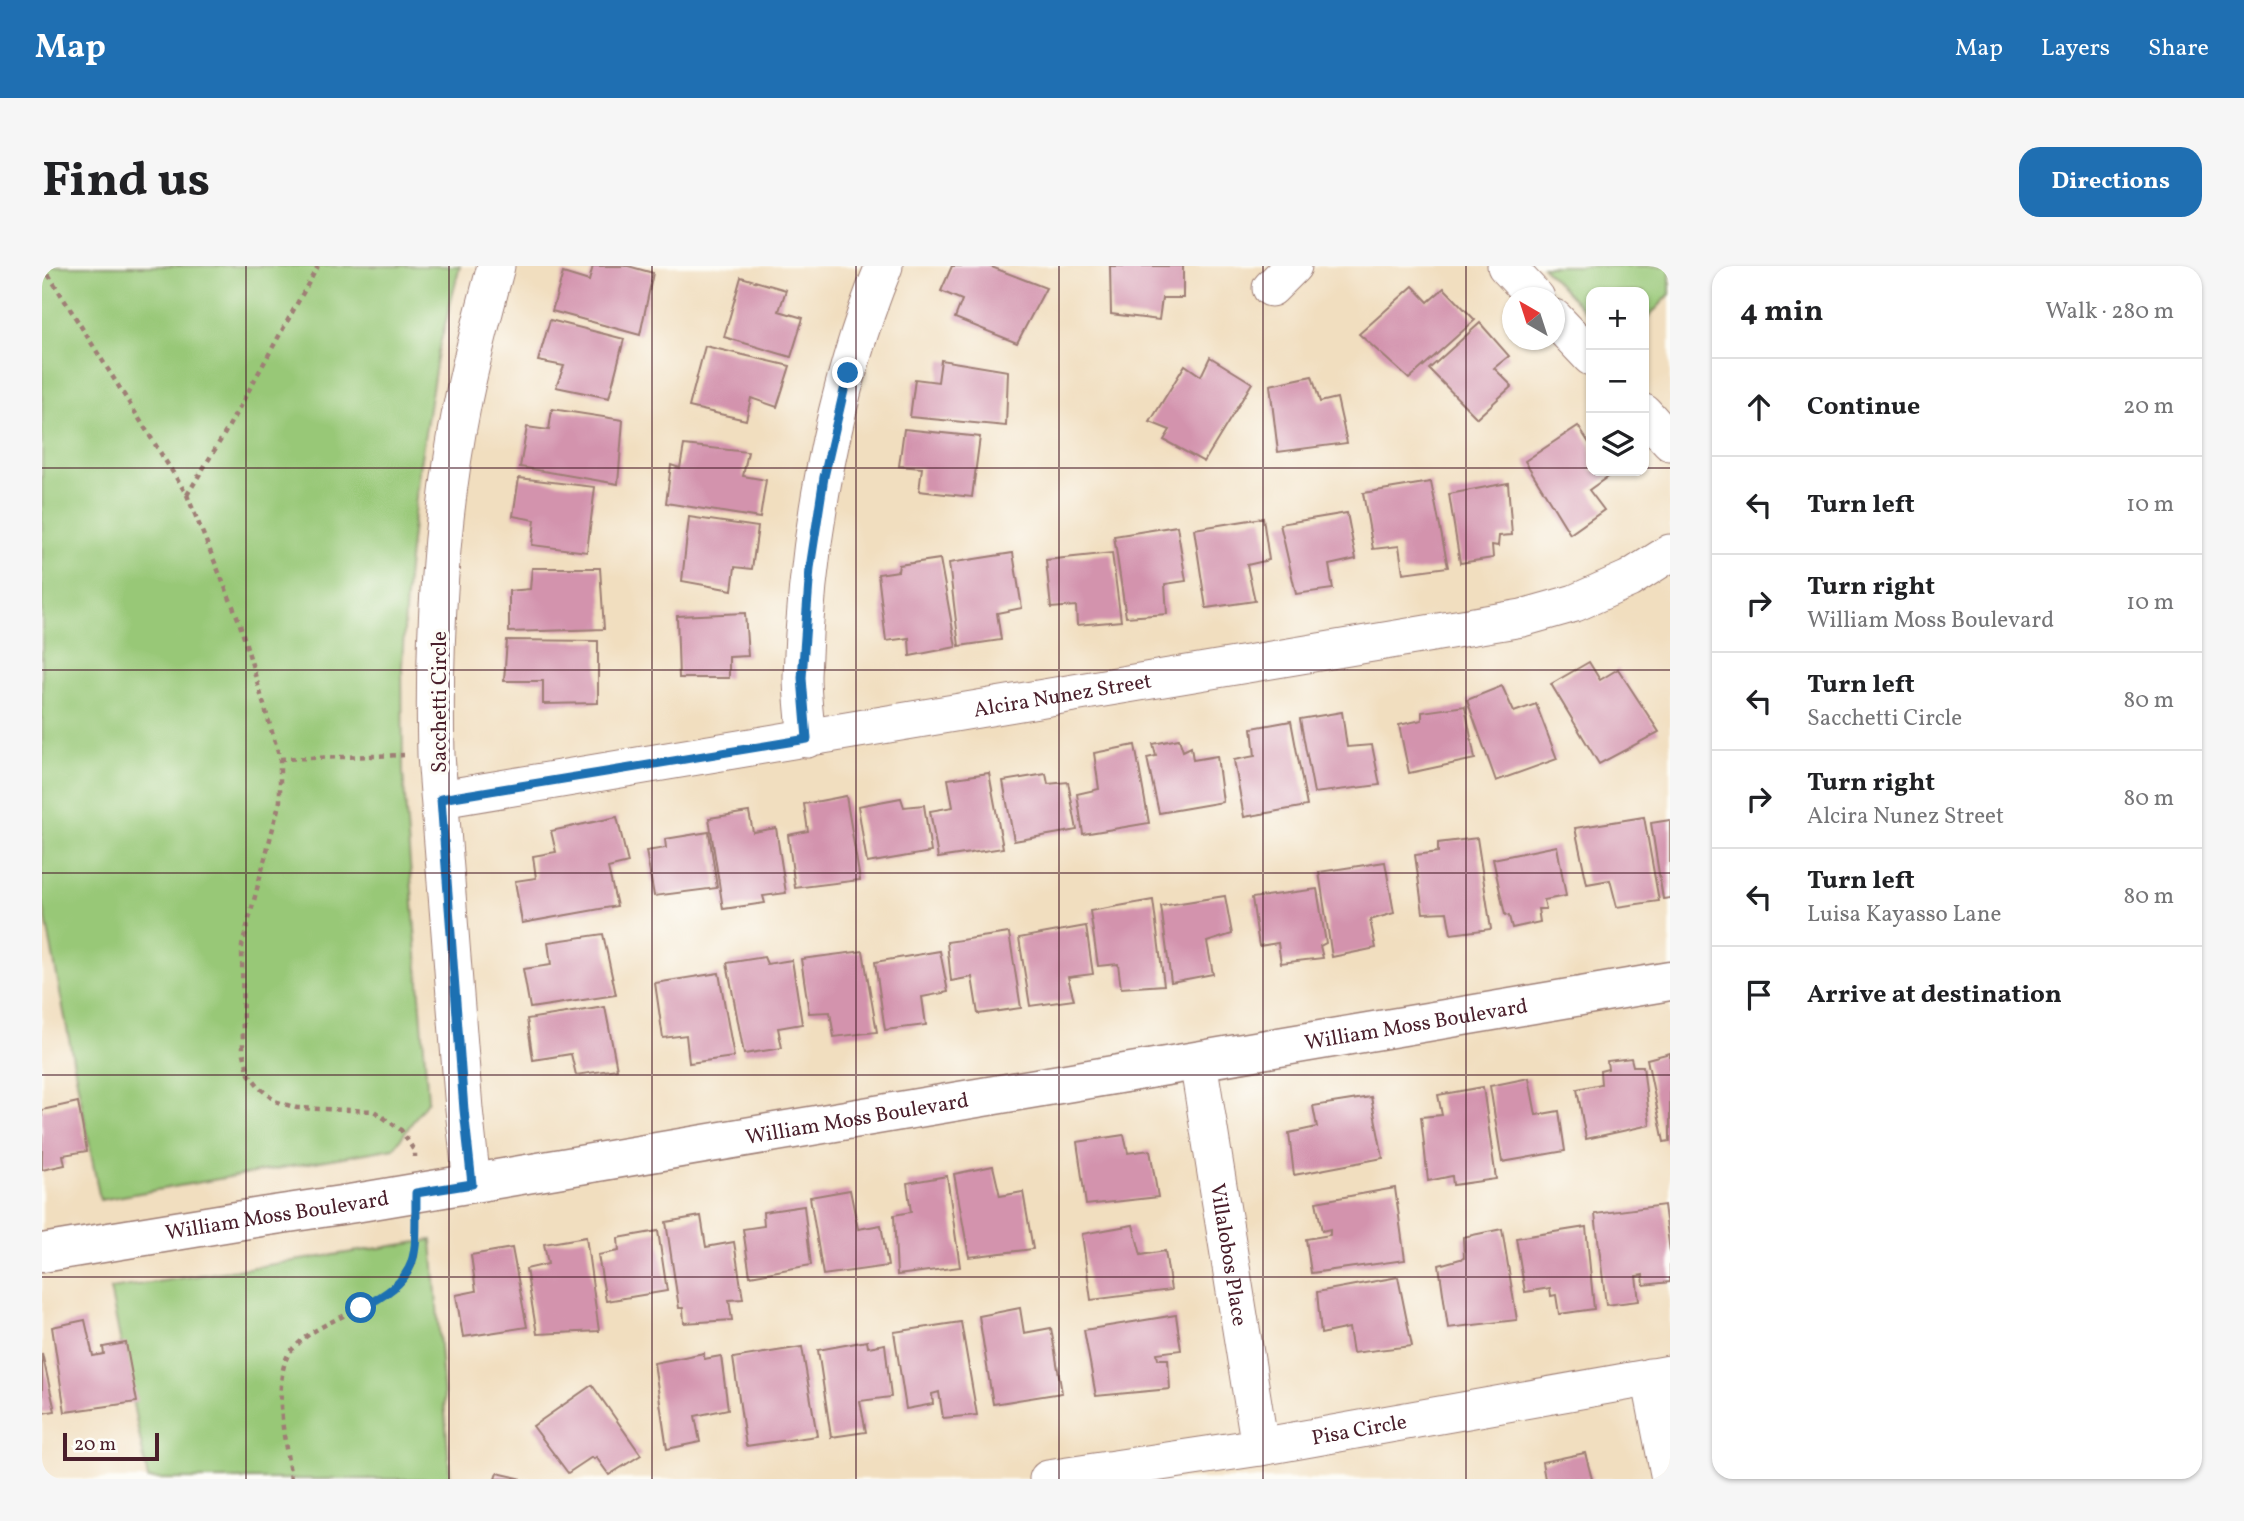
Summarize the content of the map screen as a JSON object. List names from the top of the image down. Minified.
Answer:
{"streets":{"street":["Alcira Nunez Street","Sacchetti Circle","William Moss Boulevard","Villalobos Place","Pisa Circle"]},"crossings":[["Alcira Nunez Street","Sacchetti Circle"],["Sacchetti Circle","William Moss Boulevard"],["William Moss Boulevard","Villalobos Place"],["Villalobos Place","Pisa Circle"]],"scale_bar":"20 m","north":"top left","page":{"header":"Map","nav":["Map","Layers","Share"],"buttons":"Directions","title":"Find us","heading":["4 min","Walk · 280 m"],"map_buttons":["+","−"],"list":[["Continue","20 m"],["Turn left","10 m"],["Turn right","William Moss Boulevard","10 m"],["Turn left","Sacchetti Circle","80 m"],["Turn right","Alcira Nunez Street","80 m"],["Turn left","Luisa Kayasso Lane","80 m"],"Arrive at destination"],"scale":"20 m"}}
